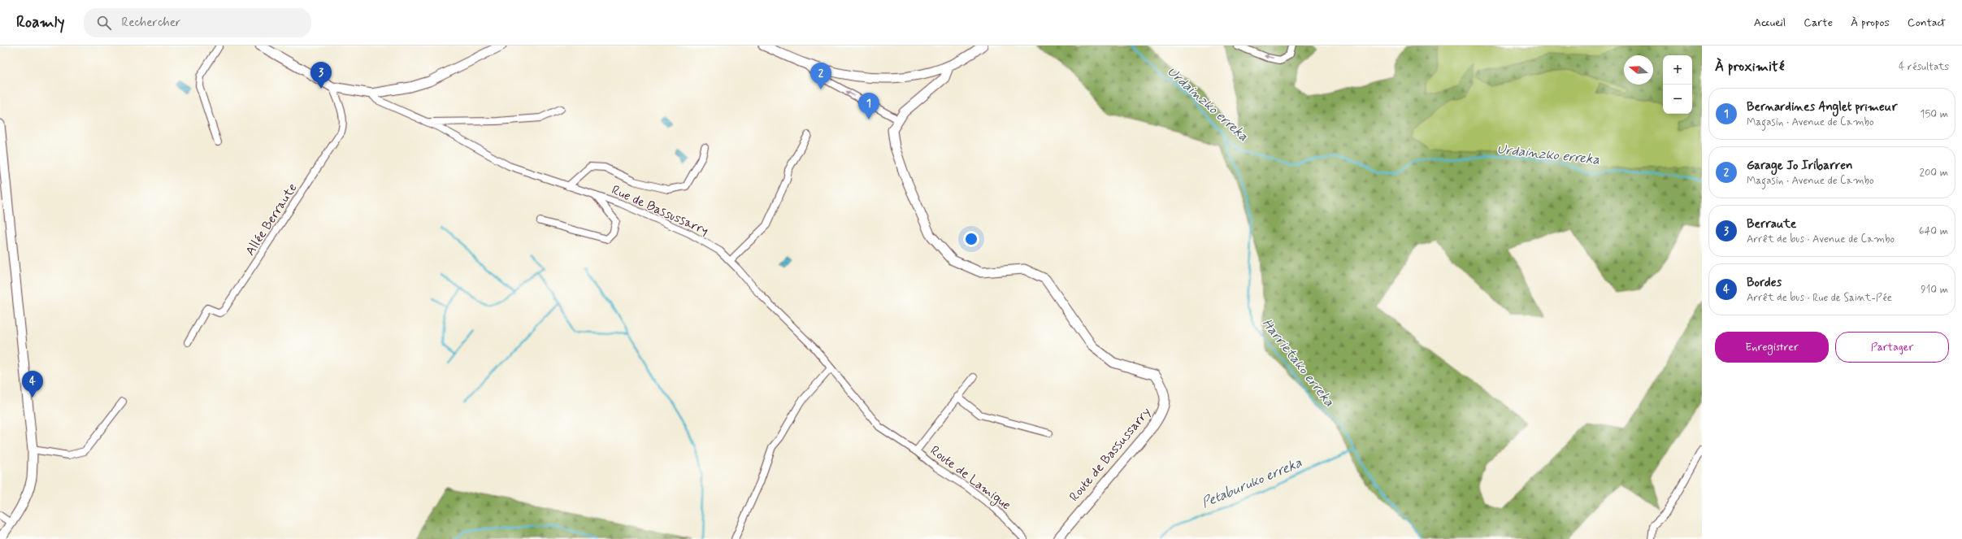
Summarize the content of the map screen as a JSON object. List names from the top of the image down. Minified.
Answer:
{"streets":{"street":["Rue de Bassussarry","Allée Berraute","Route de Bassussarry","Route de Lamigue"]},"crossings":[["Rue de Bassussarry","Route de Lamigue"]],"water":["Urdainzko erreka","Harrietako erreka","Petaburuko erreka"],"north":"left","page":{"header":"Roamly","search":"Rechercher","nav":["Accueil","Carte","À propos","Contact"],"heading":["À proximité","4 résultats"],"map_buttons":["+","−"],"pins":["3","2","1","4"],"list":[{"mark":"1","name":"Bernardines Anglet primeur","note":"Magasin · Avenue de Cambo","value":"150 m"},{"mark":"2","name":"Garage Jo Iribarren","note":"Magasin · Avenue de Cambo","value":"200 m"},{"mark":"3","name":"Berraute","note":"Arrêt de bus · Avenue de Cambo","value":"640 m"},{"mark":"4","name":"Bordes","note":"Arrêt de bus · Rue de Saint-Pée","value":"910 m"}],"buttons":["Enregistrer","Partager"]}}
